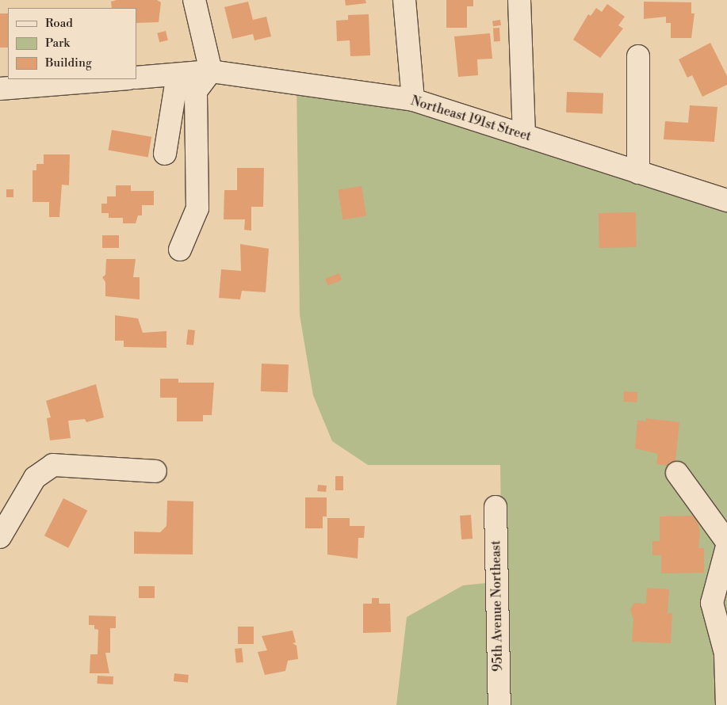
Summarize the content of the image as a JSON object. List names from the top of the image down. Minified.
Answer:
{"streets":{"street":["Northeast 191st Street","95th Avenue Northeast"]},"legend":["Road","Park","Building"]}
